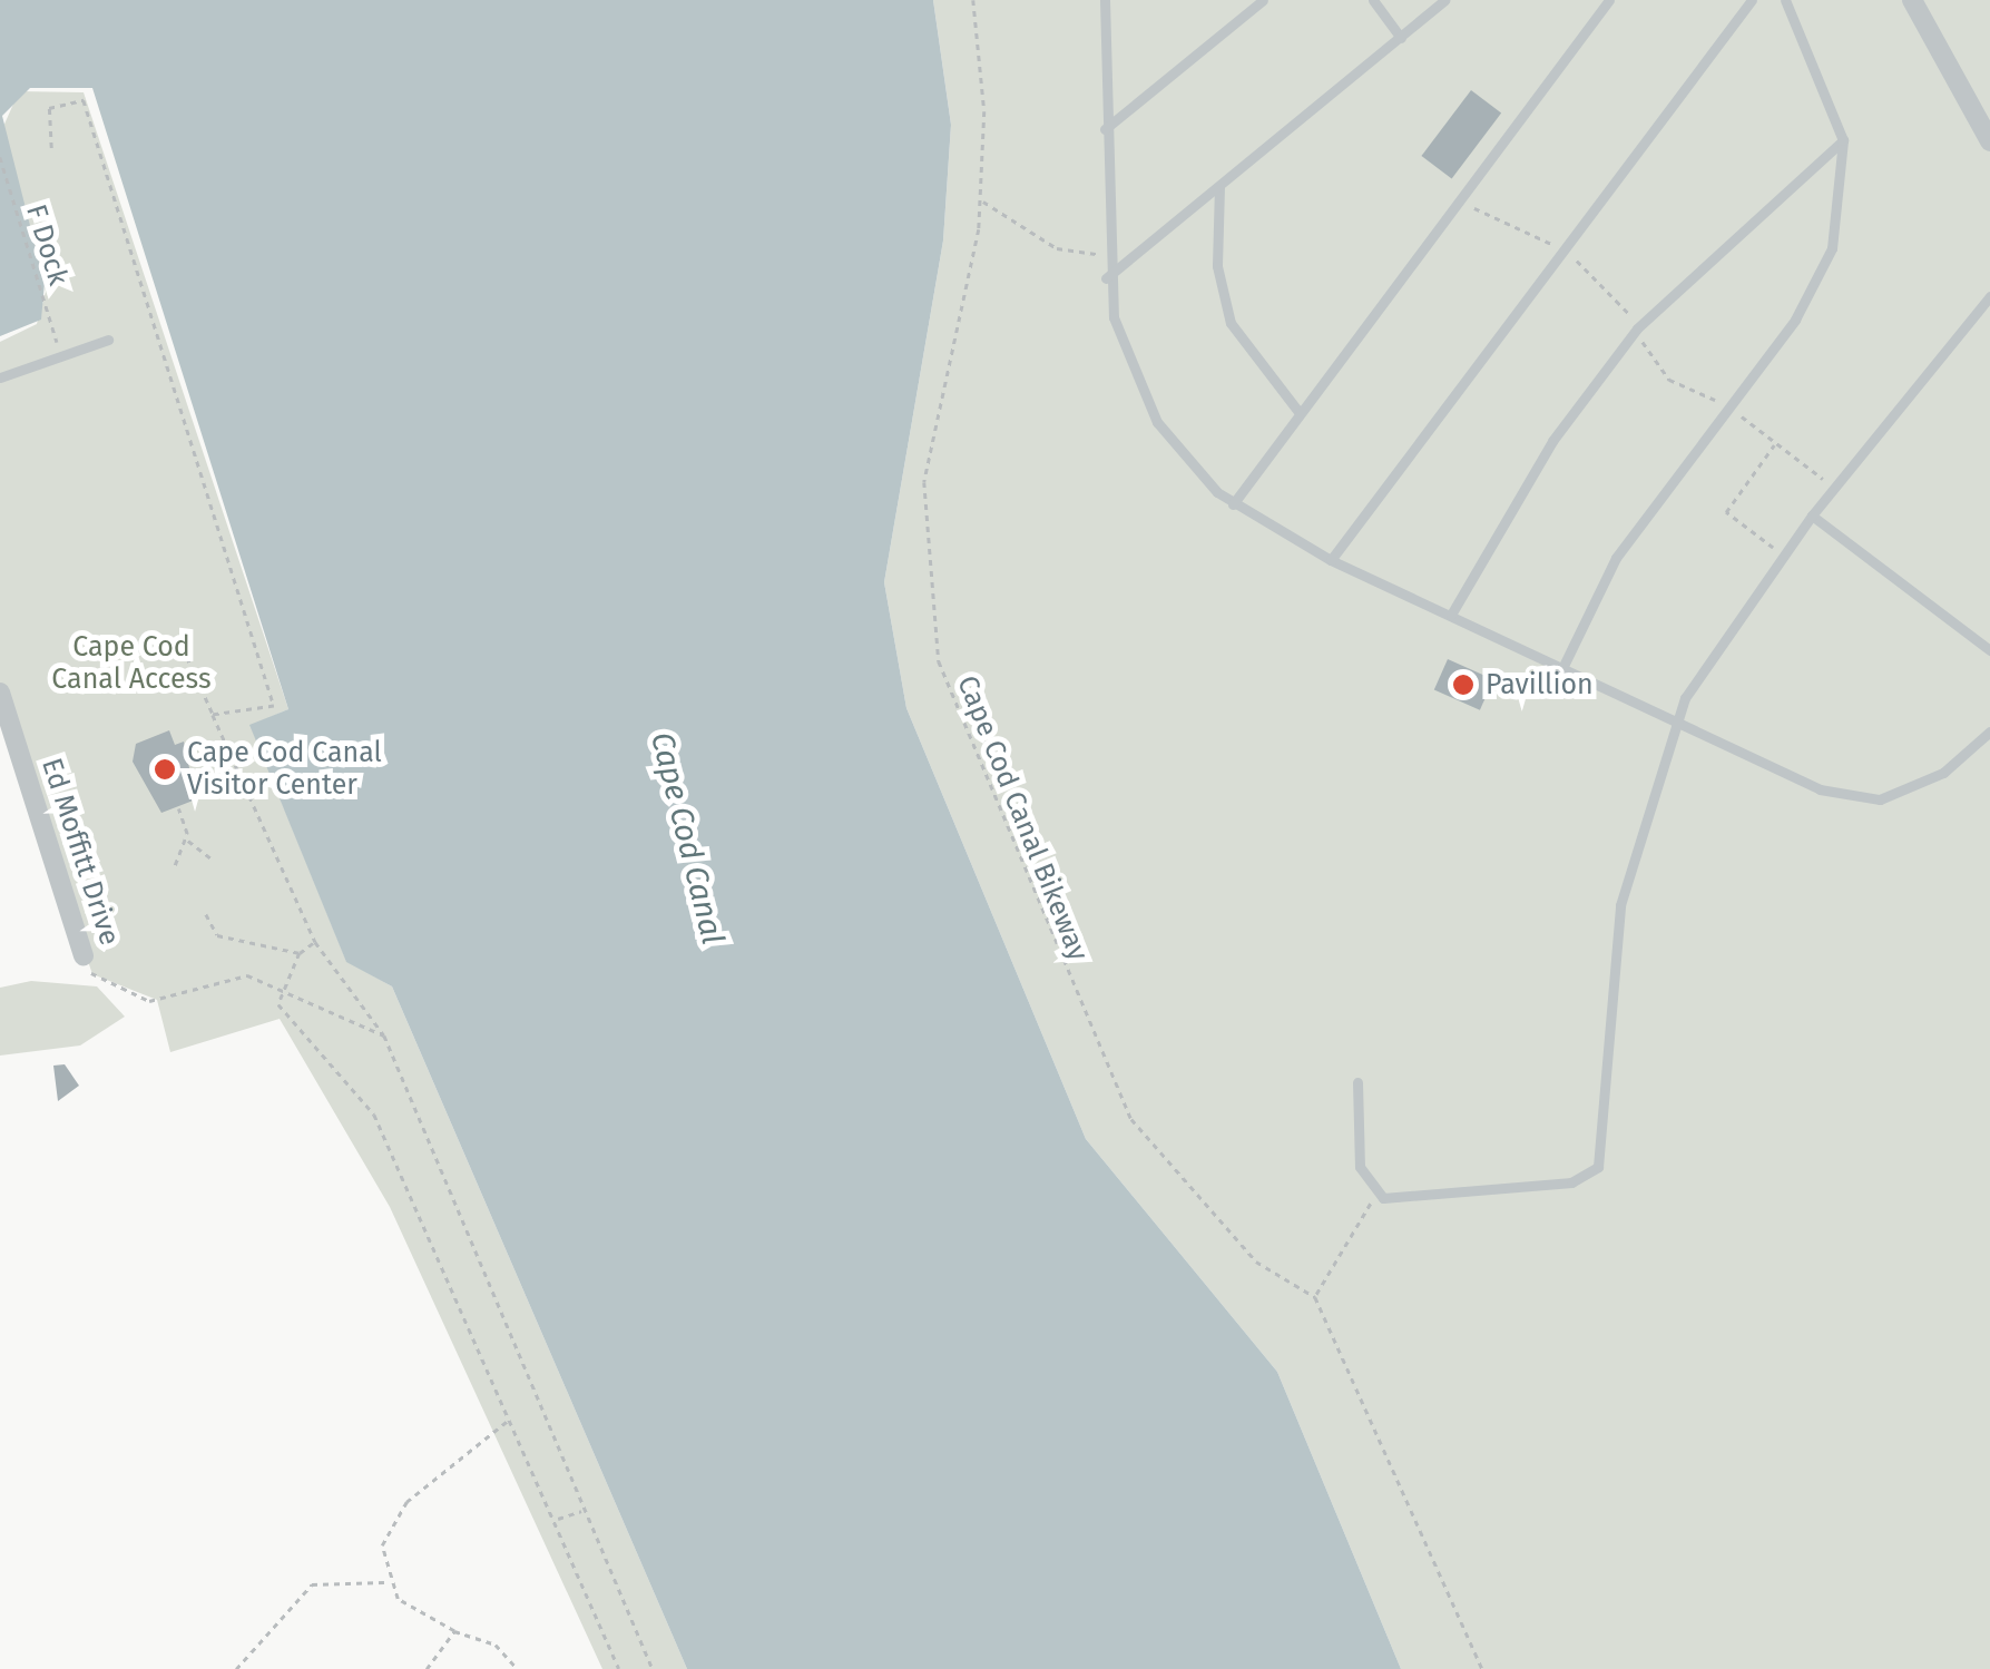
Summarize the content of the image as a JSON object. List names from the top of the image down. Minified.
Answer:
{"streets":{"street":["Ed Moffitt Drive"],"path":["F Dock","Cape Cod Canal Bikeway"]},"water":["Cape Cod Canal"],"parks":["Cape Cod Canal Access"],"places":["Pavillion","Cape Cod Canal Visitor Center"]}
